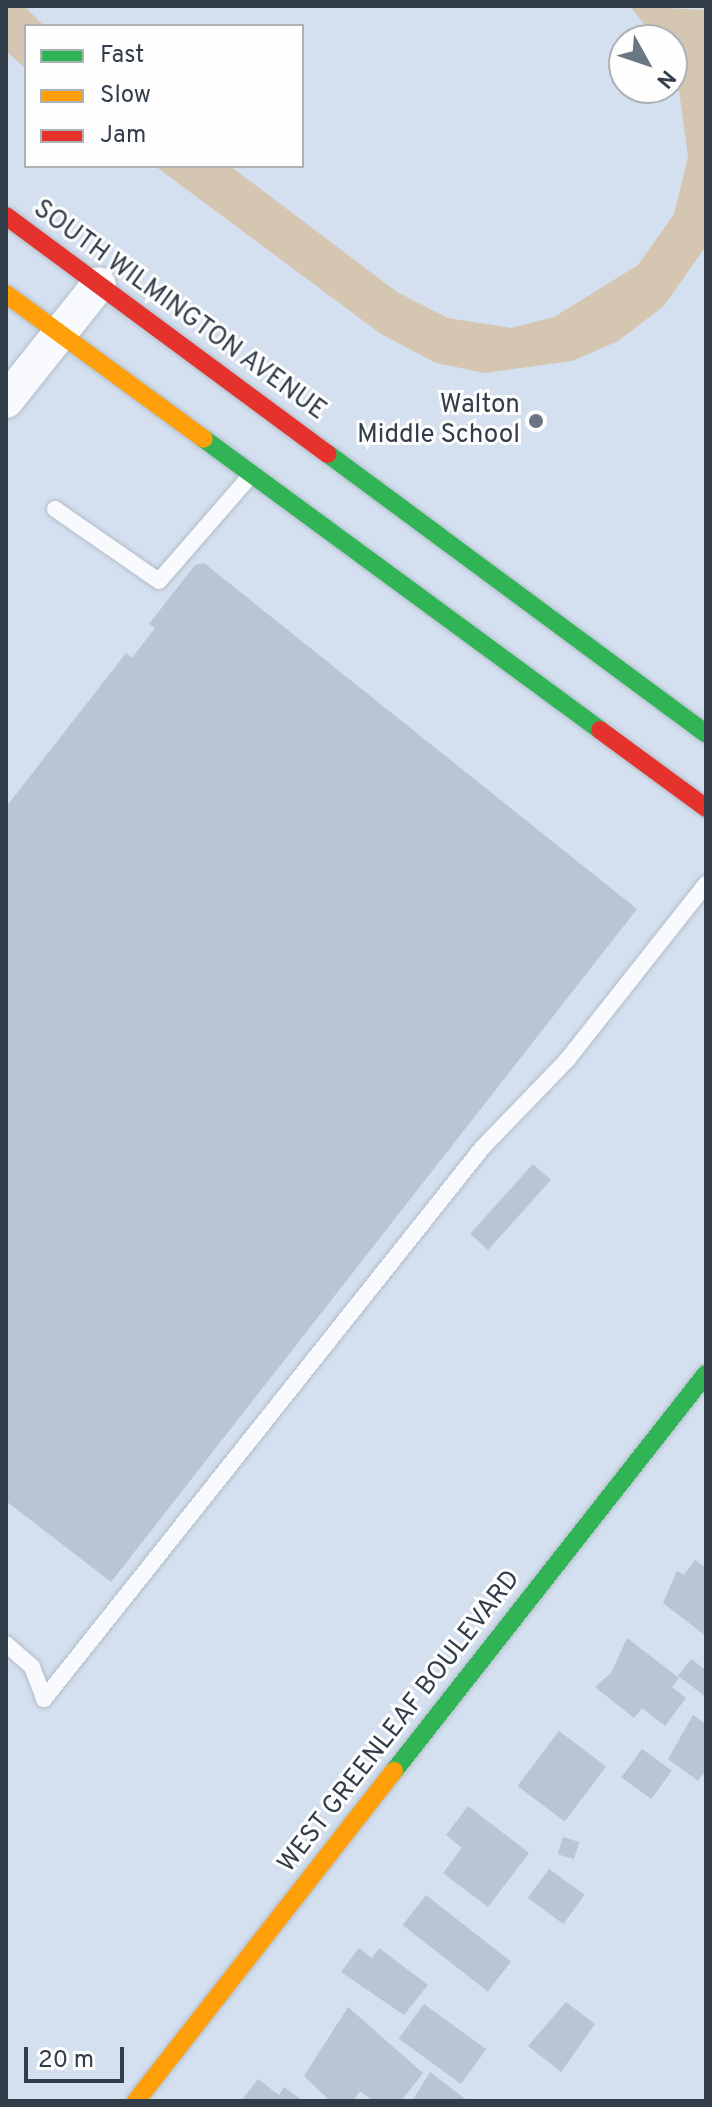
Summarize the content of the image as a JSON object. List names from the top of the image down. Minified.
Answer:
{"streets":{"main road":["SOUTH WILMINGTON AVENUE","WEST GREENLEAF BOULEVARD"]},"places":["Walton Middle School"],"legend":["Fast","Slow","Jam"],"scale_bar":"20 m","north":"bottom right"}
